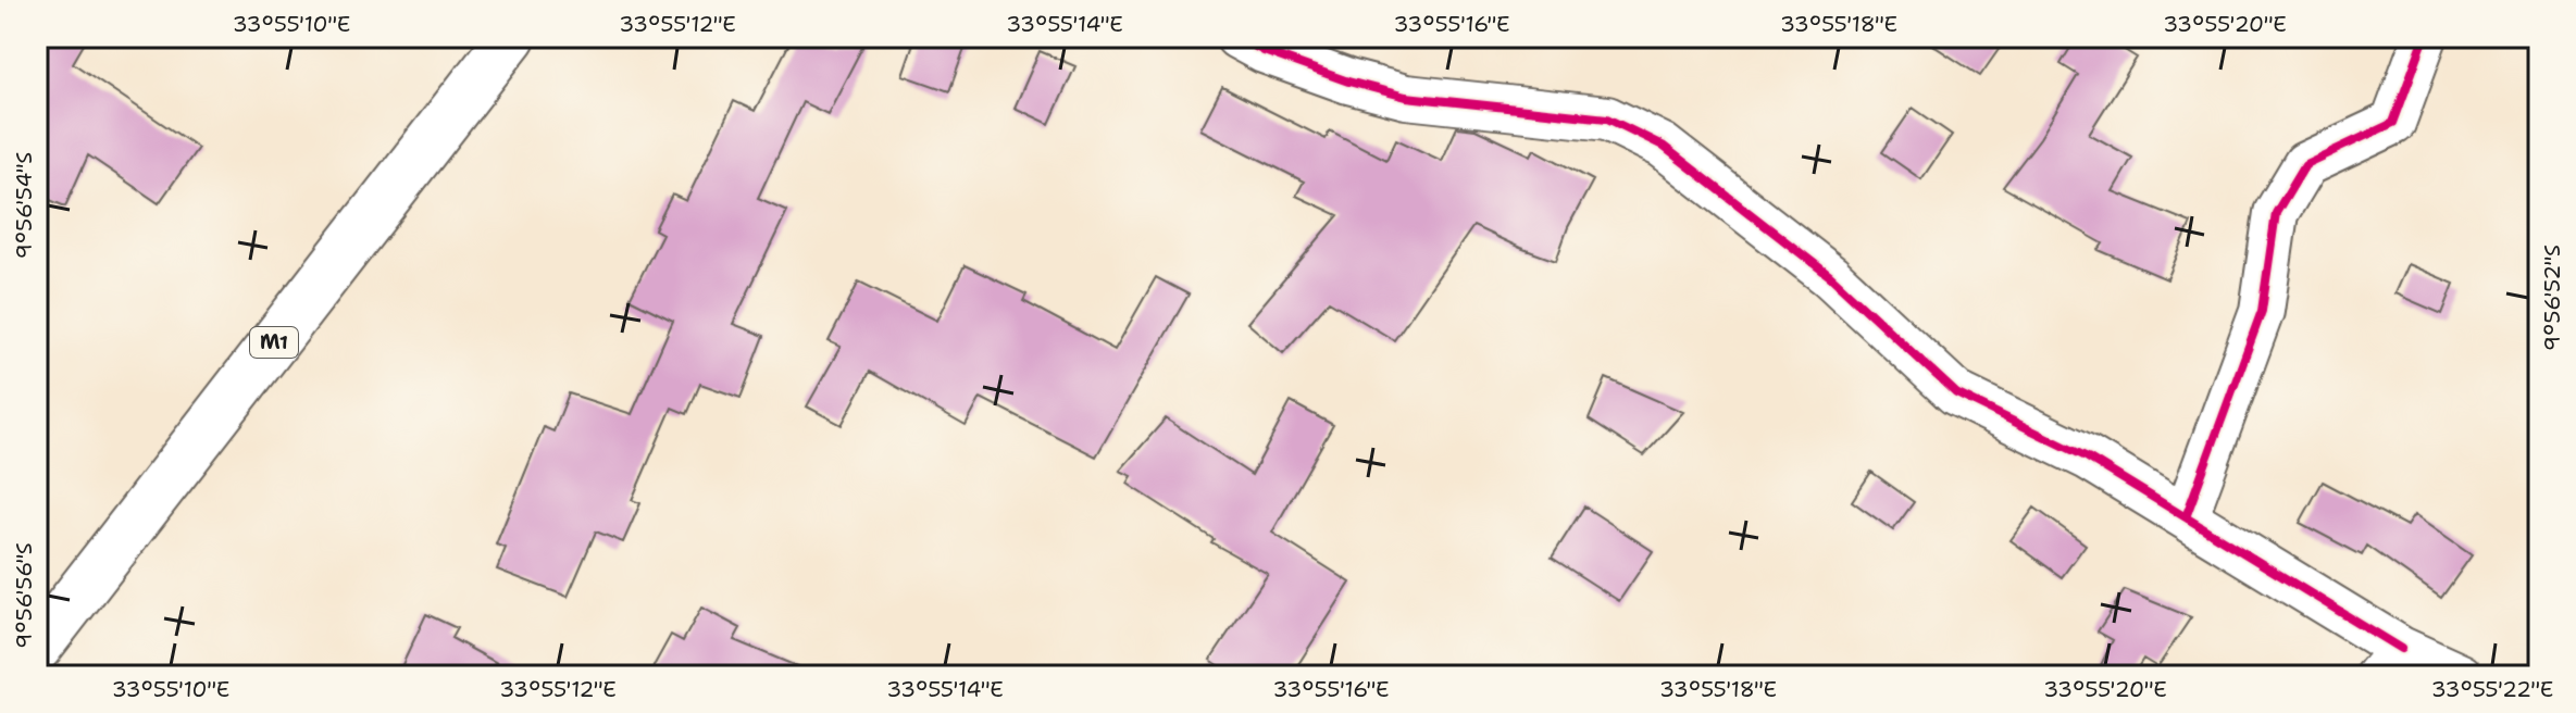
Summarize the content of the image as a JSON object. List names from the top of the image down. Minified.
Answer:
{"streets":{"highway":["M1"]},"coordinates":["33°55'10\"E","33°55'12\"E","33°55'14\"E","33°55'16\"E","33°55'18\"E","33°55'20\"E","9°56'54\"S","9°56'52\"S","9°56'56\"S","33°55'22\"E"]}
